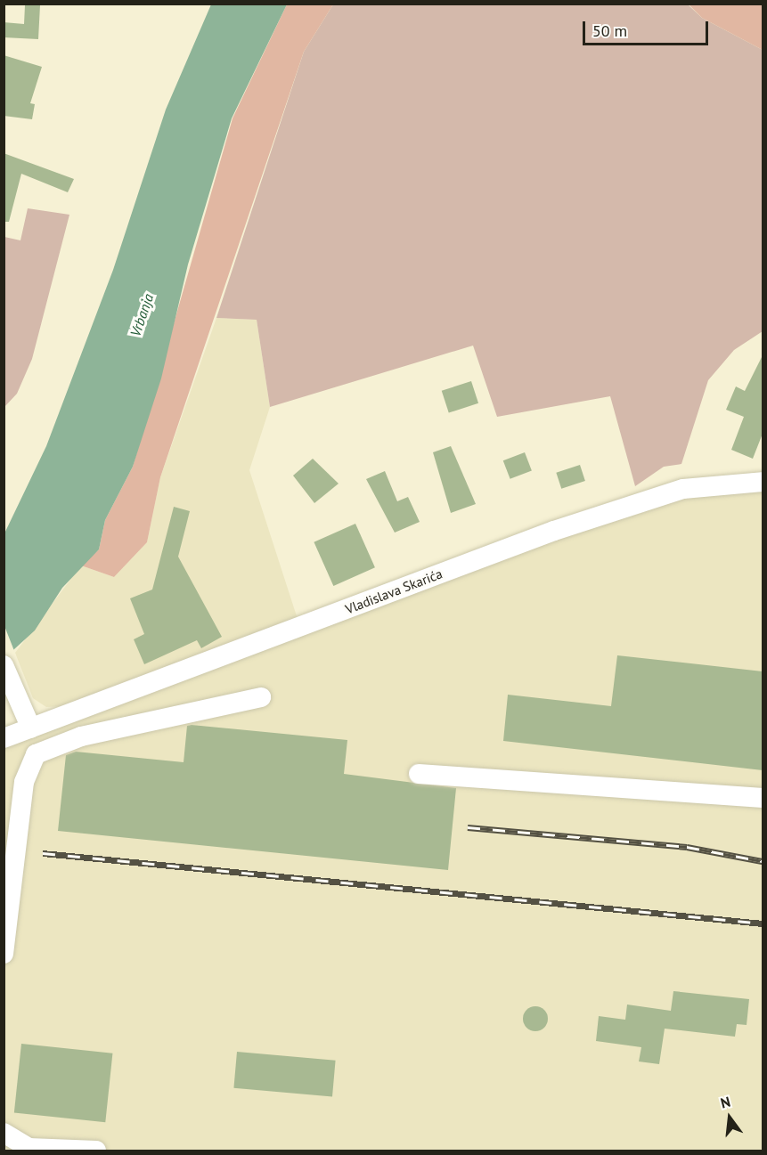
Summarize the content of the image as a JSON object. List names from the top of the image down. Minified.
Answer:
{"streets":{"street":["Vladislava Skarića"]},"water":["Vrbanja"],"scale_bar":"50 m","north":"top"}
